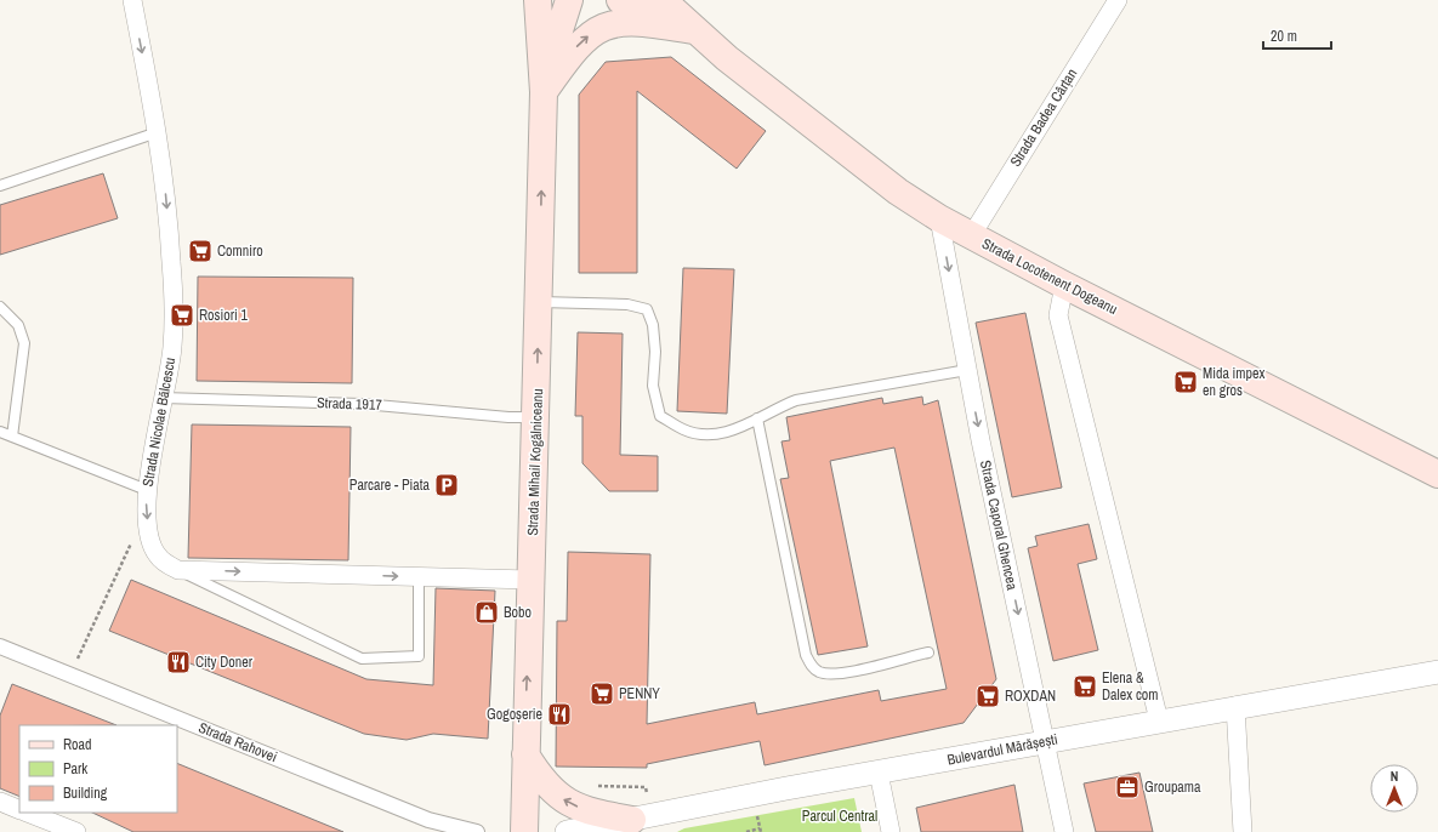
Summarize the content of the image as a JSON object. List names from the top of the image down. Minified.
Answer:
{"streets":{"main road":["Strada Locotenent Dogeanu","Strada Mihail Kogălniceanu"],"street":["Strada Badea Cârțan","Strada Nicolae Bălcescu","Strada Caporal Ghencea","Strada Rahovei","Bulevardul Mărășești"],"lane":["Strada 1917"]},"crossings":[["Strada Badea Cârțan","Strada Locotenent Dogeanu"],["Strada Locotenent Dogeanu","Strada Caporal Ghencea"],["Strada 1917","Strada Nicolae Bălcescu"],["Strada 1917","Strada Mihail Kogălniceanu"],["Strada Caporal Ghencea","Bulevardul Mărășești"]],"one_way":["Strada Nicolae Bălcescu","Strada Mihail Kogălniceanu"],"parks":["Parcul Central"],"places":{"supermarket":["Comniro","Rosiori 1","Mida impex en gros","Elena & Dalex com","PENNY","ROXDAN"],"parking":["Parcare - Piata"],"shop":["Bobo"],"restaurant":["City Doner","Gogoșerie"],"office":["Groupama"]},"legend":["Road","Park","Building"],"scale_bar":"20 m","north":"top"}
